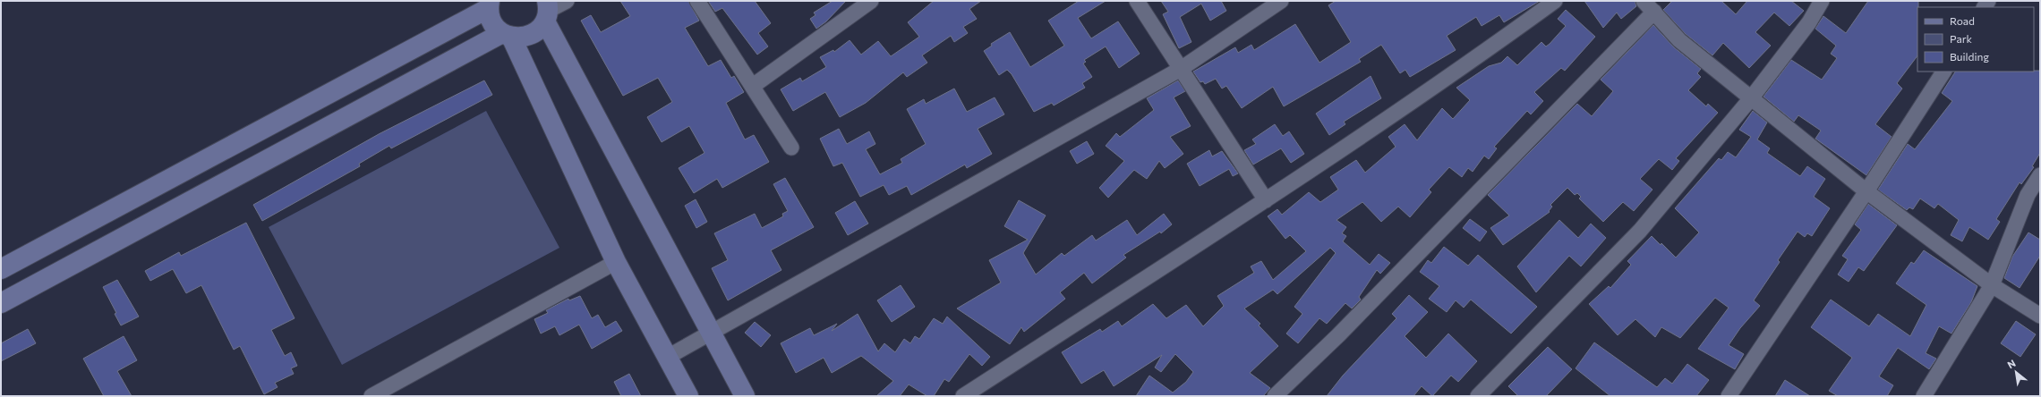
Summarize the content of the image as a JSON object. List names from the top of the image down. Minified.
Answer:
{"legend":["Road","Park","Building"],"north":"top left"}
